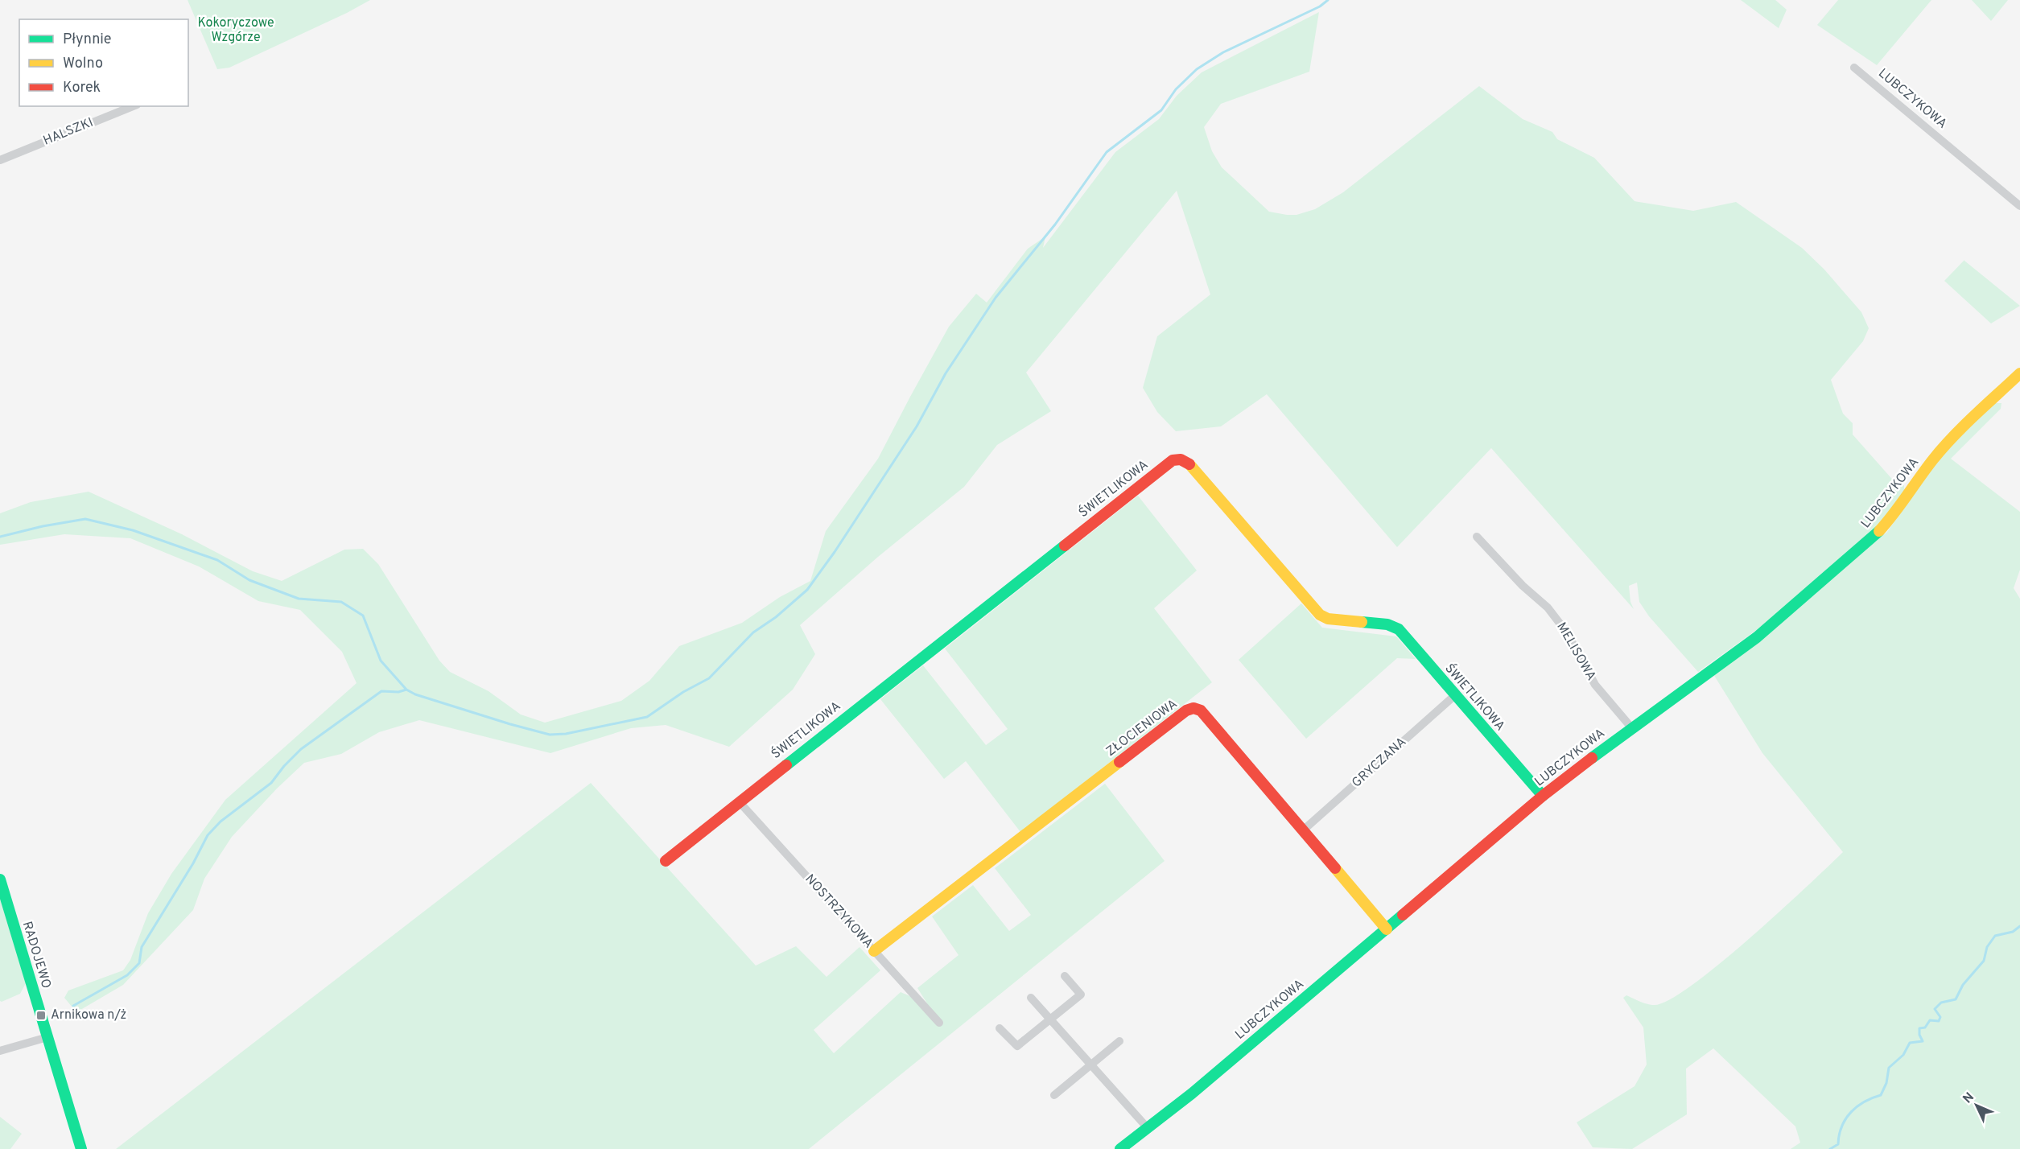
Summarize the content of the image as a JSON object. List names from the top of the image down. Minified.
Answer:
{"streets":{"street":["LUBCZYKOWA","HALSZKI","ŚWIETLIKOWA","MELISOWA","ZŁOCIENIOWA","GRYCZANA","NOSTRZYKOWA","RADOJEWO"]},"crossings":[["LUBCZYKOWA","ŚWIETLIKOWA"],["LUBCZYKOWA","MELISOWA"],["LUBCZYKOWA","ZŁOCIENIOWA"],["ŚWIETLIKOWA","GRYCZANA"],["ŚWIETLIKOWA","NOSTRZYKOWA"],["ZŁOCIENIOWA","GRYCZANA"],["ZŁOCIENIOWA","NOSTRZYKOWA"]],"parks":["Kokoryczowe Wzgórze"],"places":{"transit":["Arnikowa n/ż"]},"legend":["Płynnie","Wolno","Korek"],"north":"top left"}
